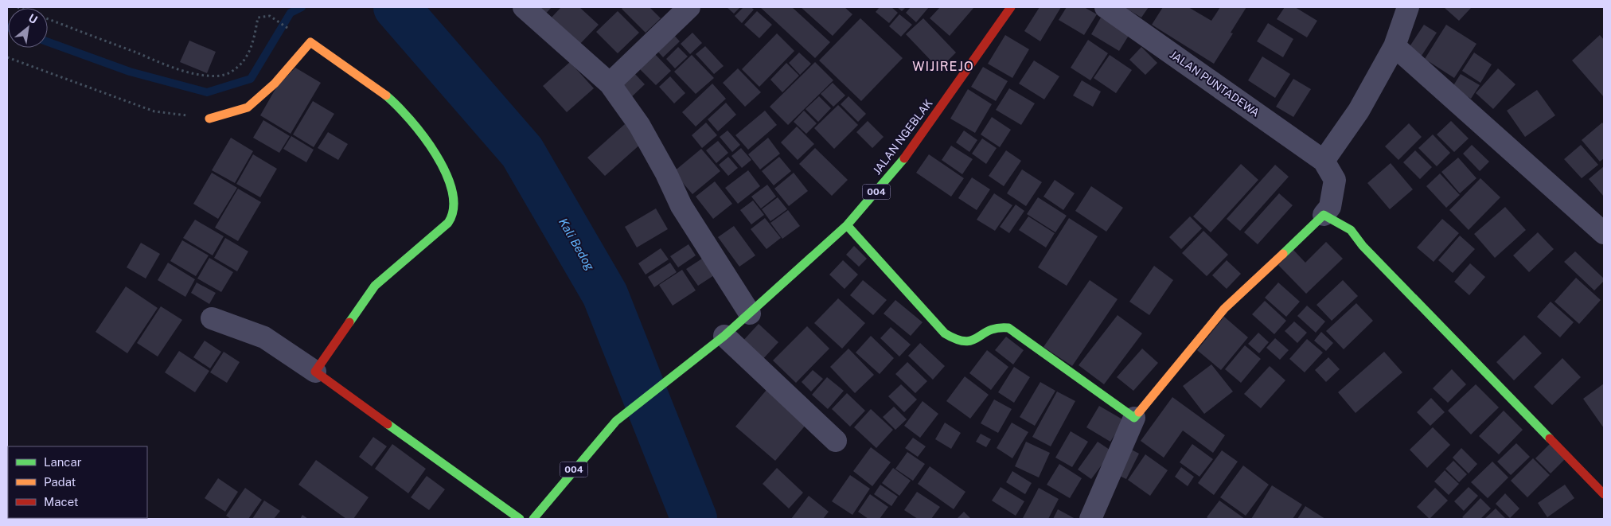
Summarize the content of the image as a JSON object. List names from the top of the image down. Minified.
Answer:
{"streets":{"street":["JALAN PUNTADEWA","JALAN NGEBLAK","004"]},"crossings":[["JALAN NGEBLAK","004"]],"districts":["WIJIREJO"],"water":["Kali Bedog"],"legend":["Lancar","Padat","Macet"],"north":"top right"}
